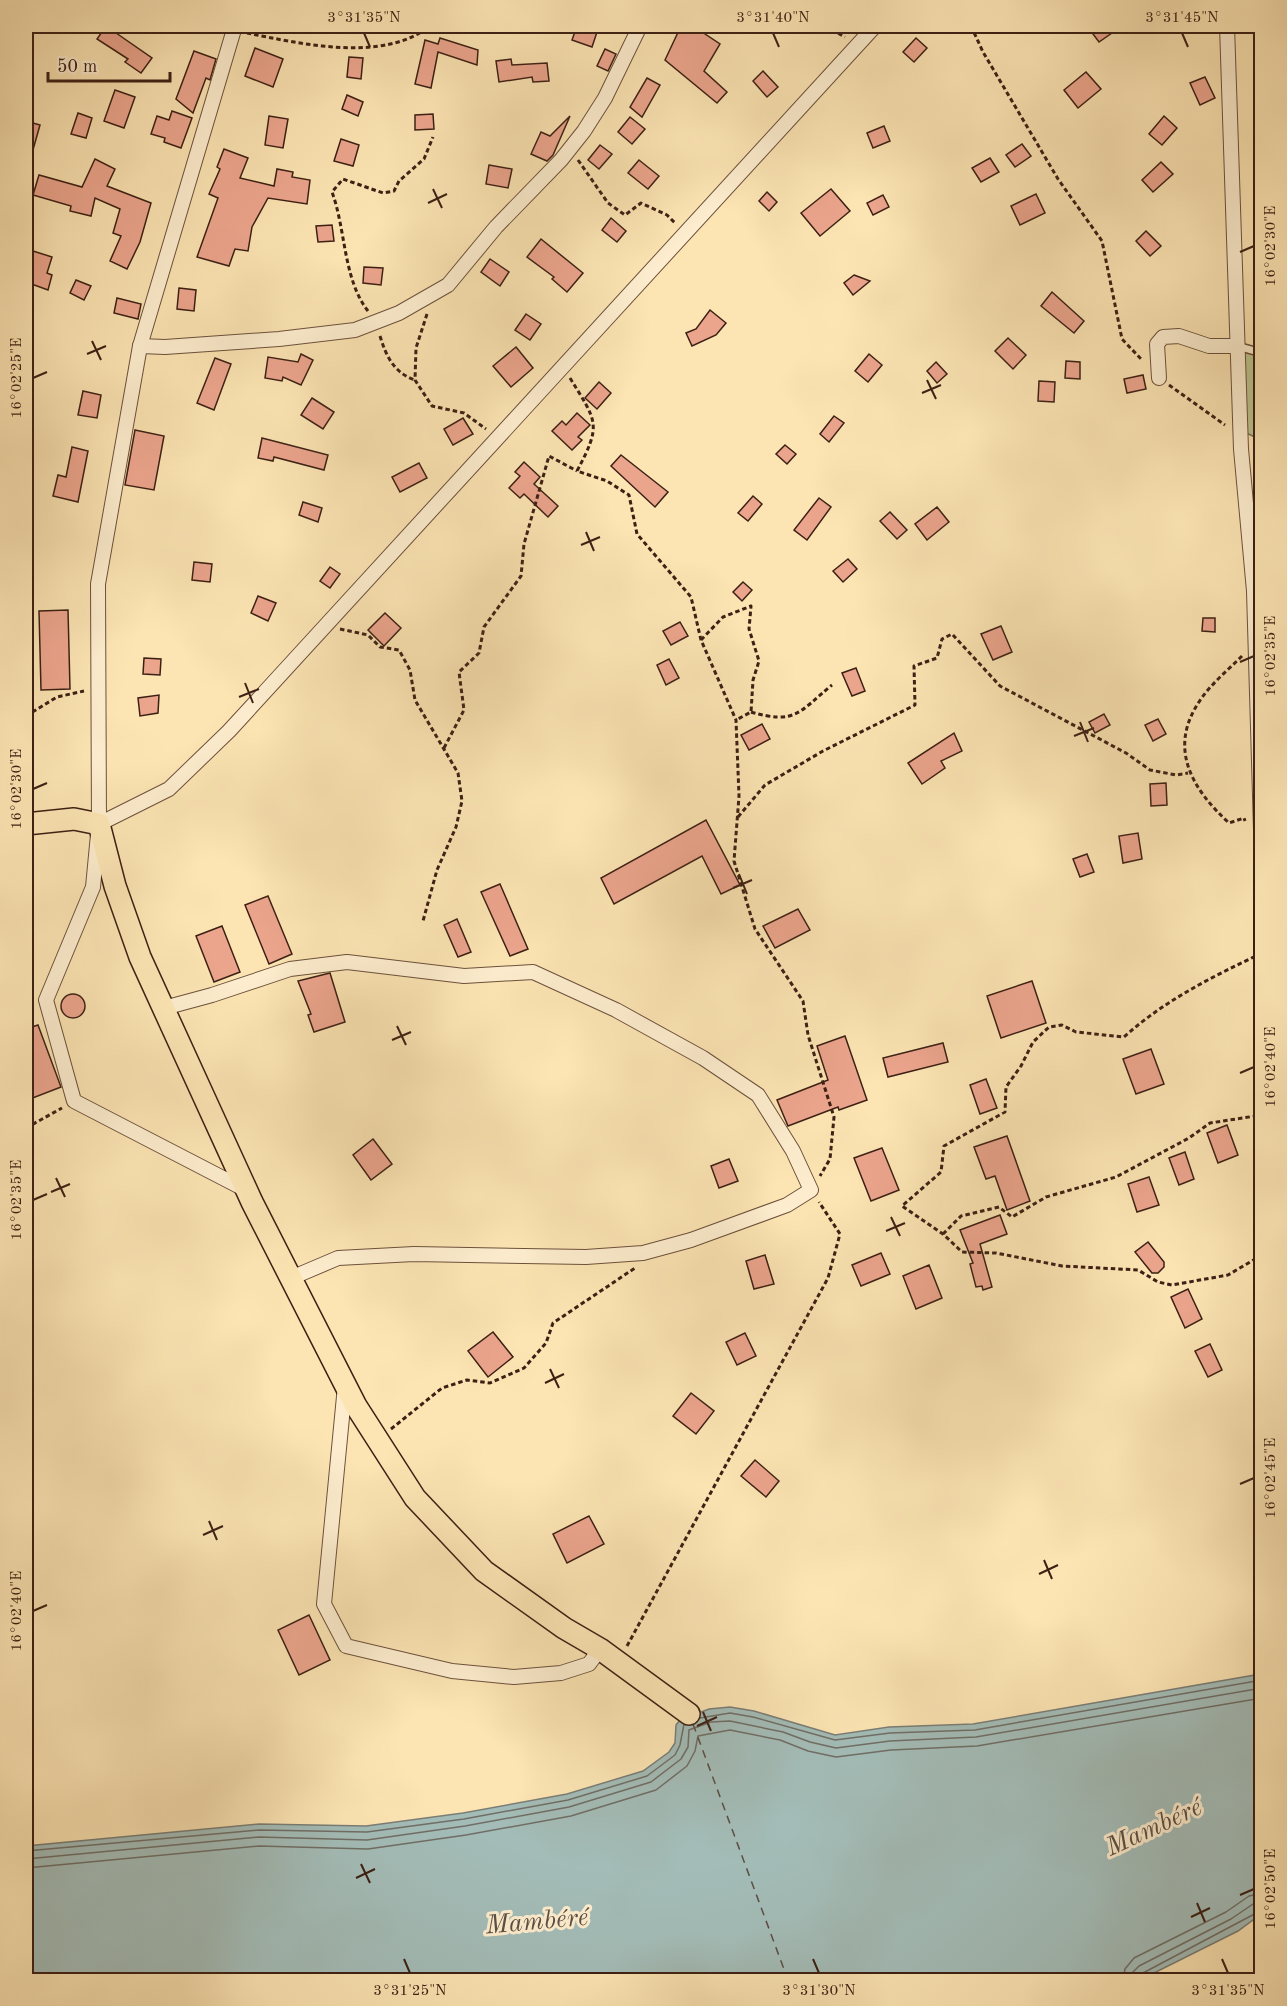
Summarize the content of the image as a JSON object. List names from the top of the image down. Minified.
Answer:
{"water":["Mambéré"],"scale_bar":"50 m","coordinates":["3°31'35\"N","3°31'40\"N","3°31'45\"N","16°02'30\"E","16°02'25\"E","16°02'35\"E","16°02'40\"E","16°02'45\"E","16°02'50\"E","3°31'25\"N","3°31'30\"N"]}
